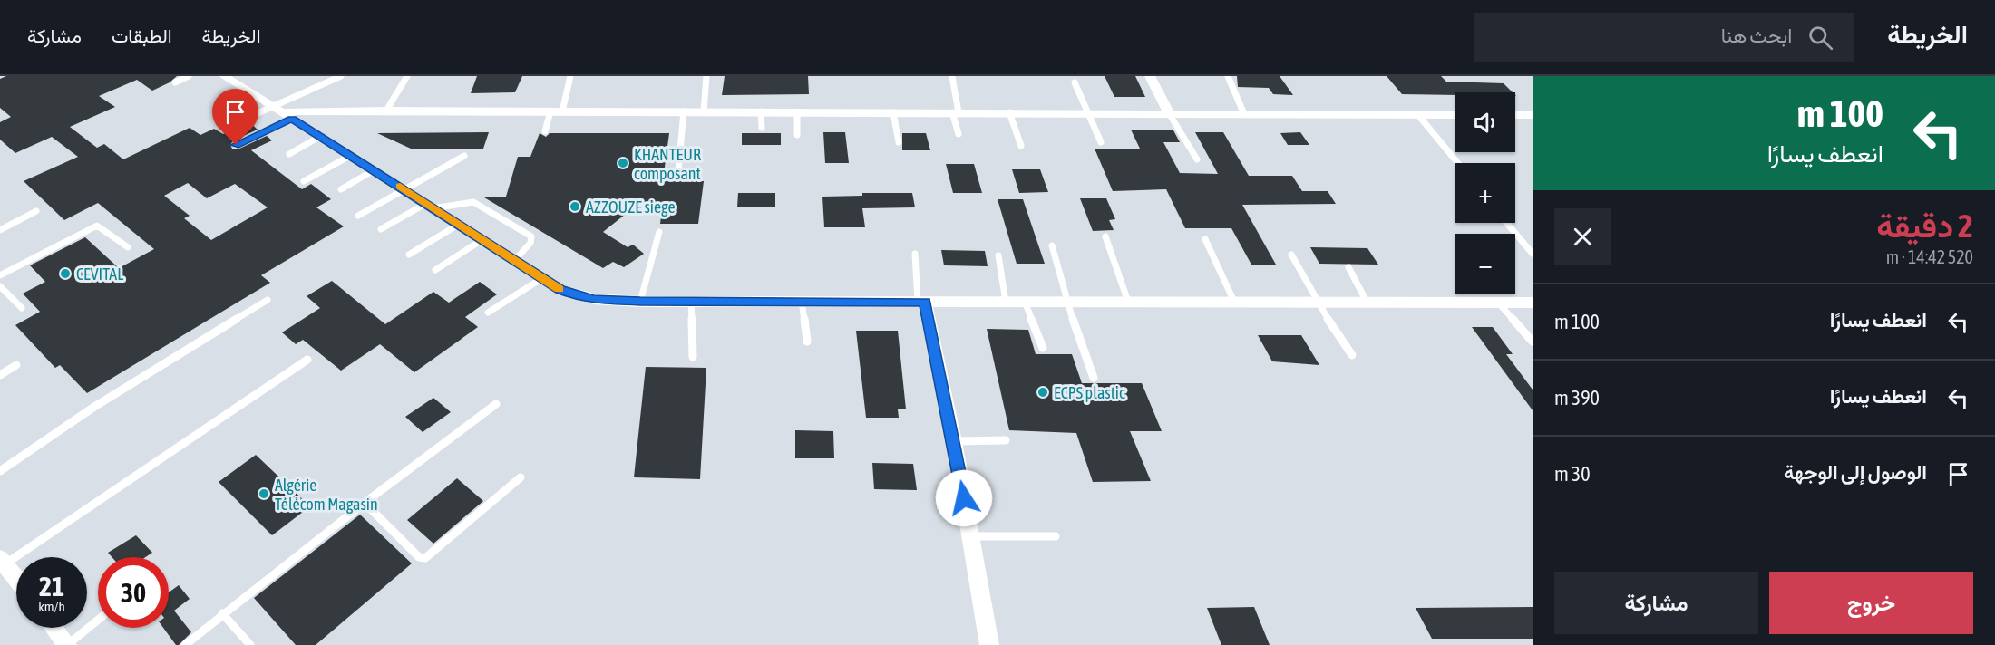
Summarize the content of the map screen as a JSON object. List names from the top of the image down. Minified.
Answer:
{"places":["KHANTEUR composant","AZZOUZE siege","CEVITAL","ECPS plastic","Algérie Télécom Magasin"],"page":{"header":"الخريطة","search":"ابحث هنا","nav":["الخريطة","الطبقات","مشاركة"],"turn":["100 m","انعطف يسارًا"],"map_buttons":["+","−"],"heading":["2 دقيقة","520 m · 14:42"],"list":[{"name":"انعطف يسارًا","value":"100 m"},{"name":"انعطف يسارًا","value":"390 m"},{"name":"الوصول إلى الوجهة","value":"30 m"}],"speed":"21 km/h","limit":"30","buttons":["خروج","مشاركة"]}}
